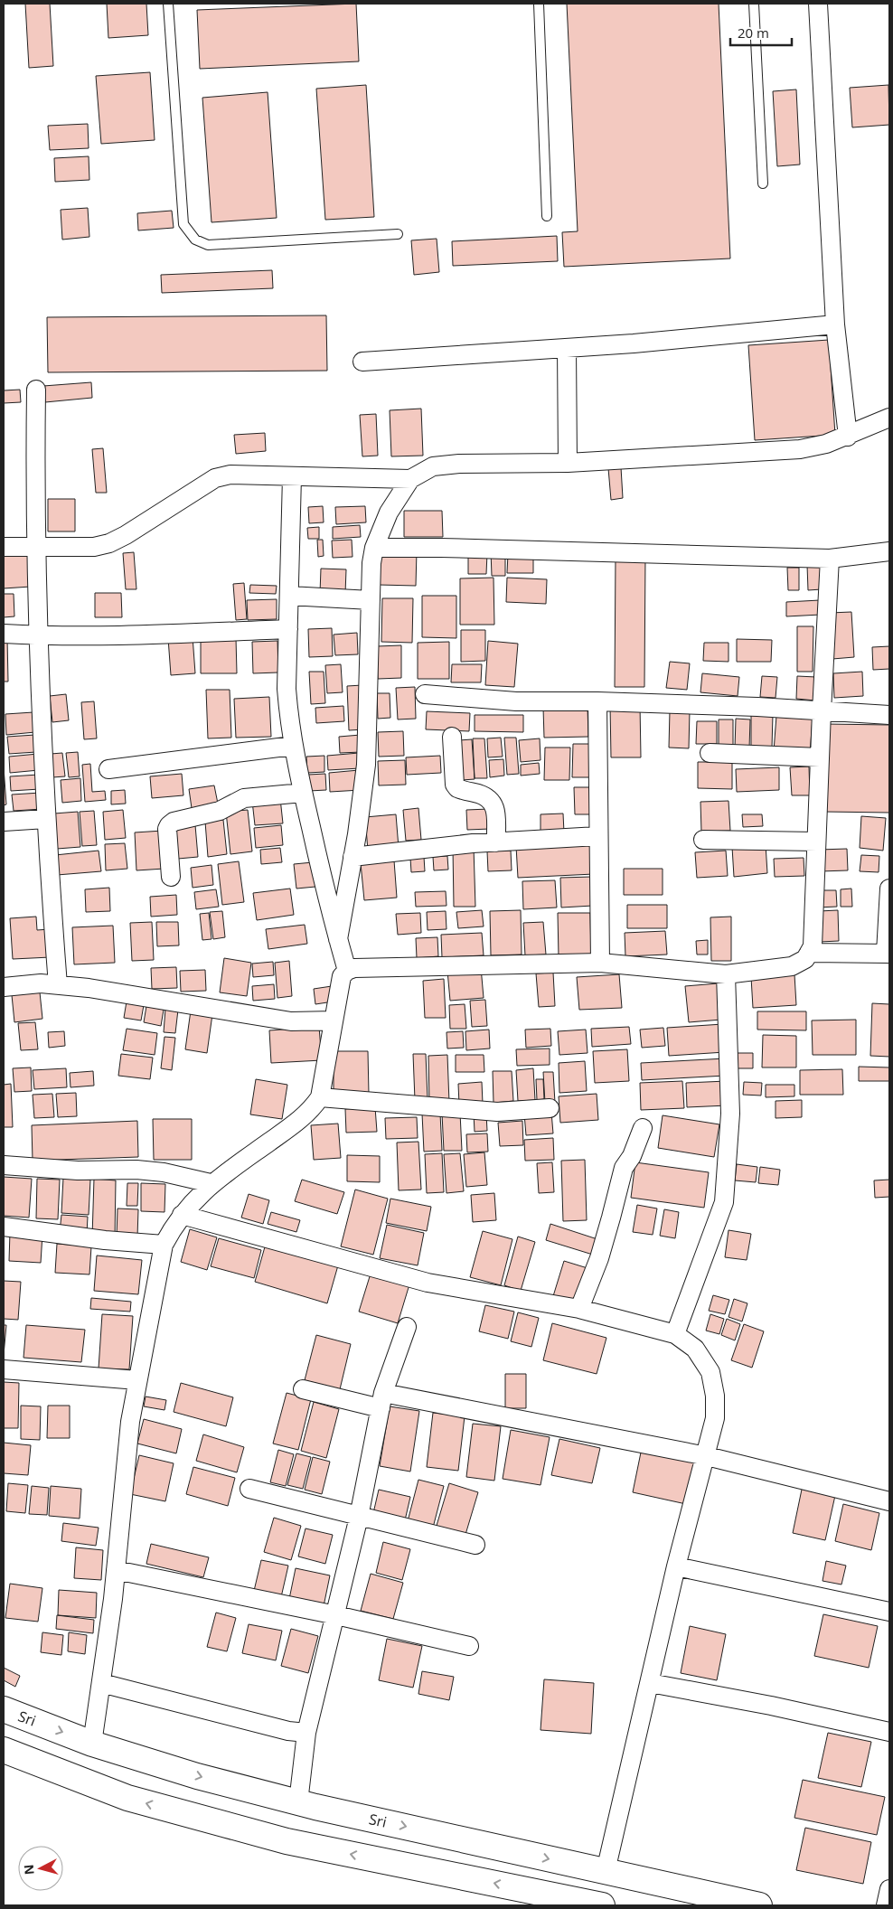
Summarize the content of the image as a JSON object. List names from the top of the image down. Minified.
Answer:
{"streets":{"highway":["Sri"]},"scale_bar":"20 m","north":"left"}
